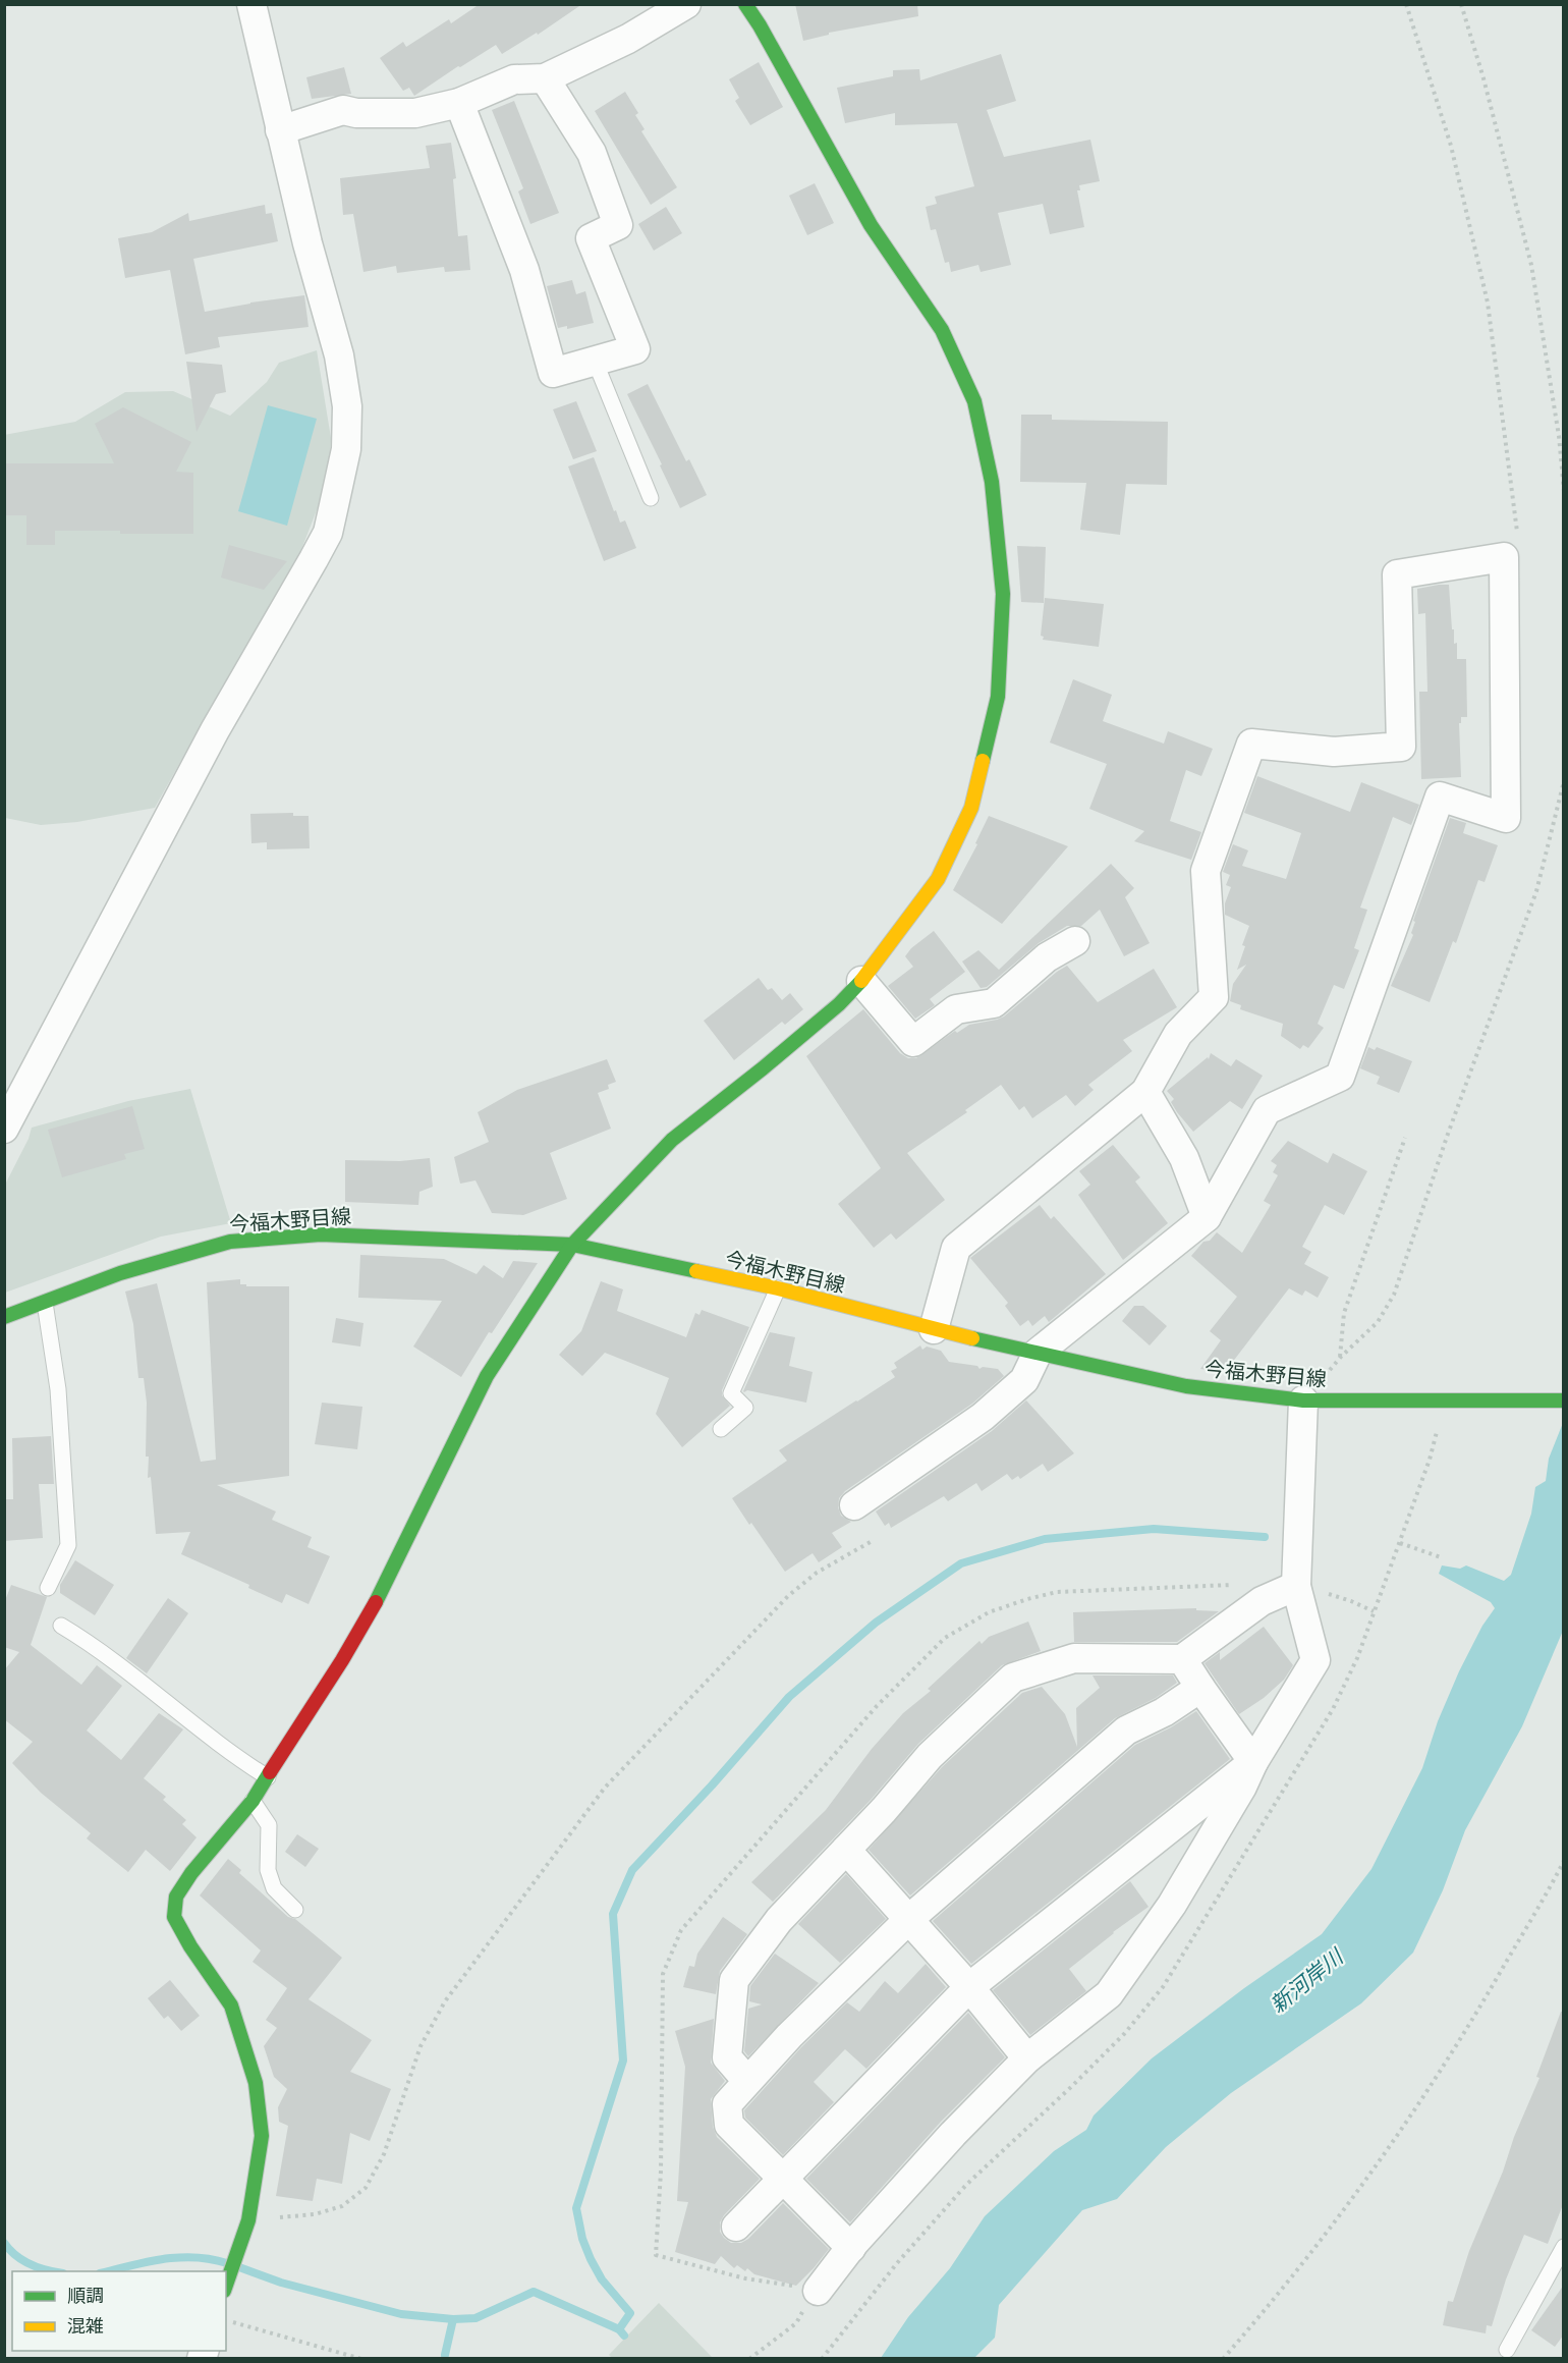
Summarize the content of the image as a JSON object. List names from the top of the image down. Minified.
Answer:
{"streets":{"street":["今福木野目線"]},"water":["新河岸川"],"legend":["順調","混雑"]}
